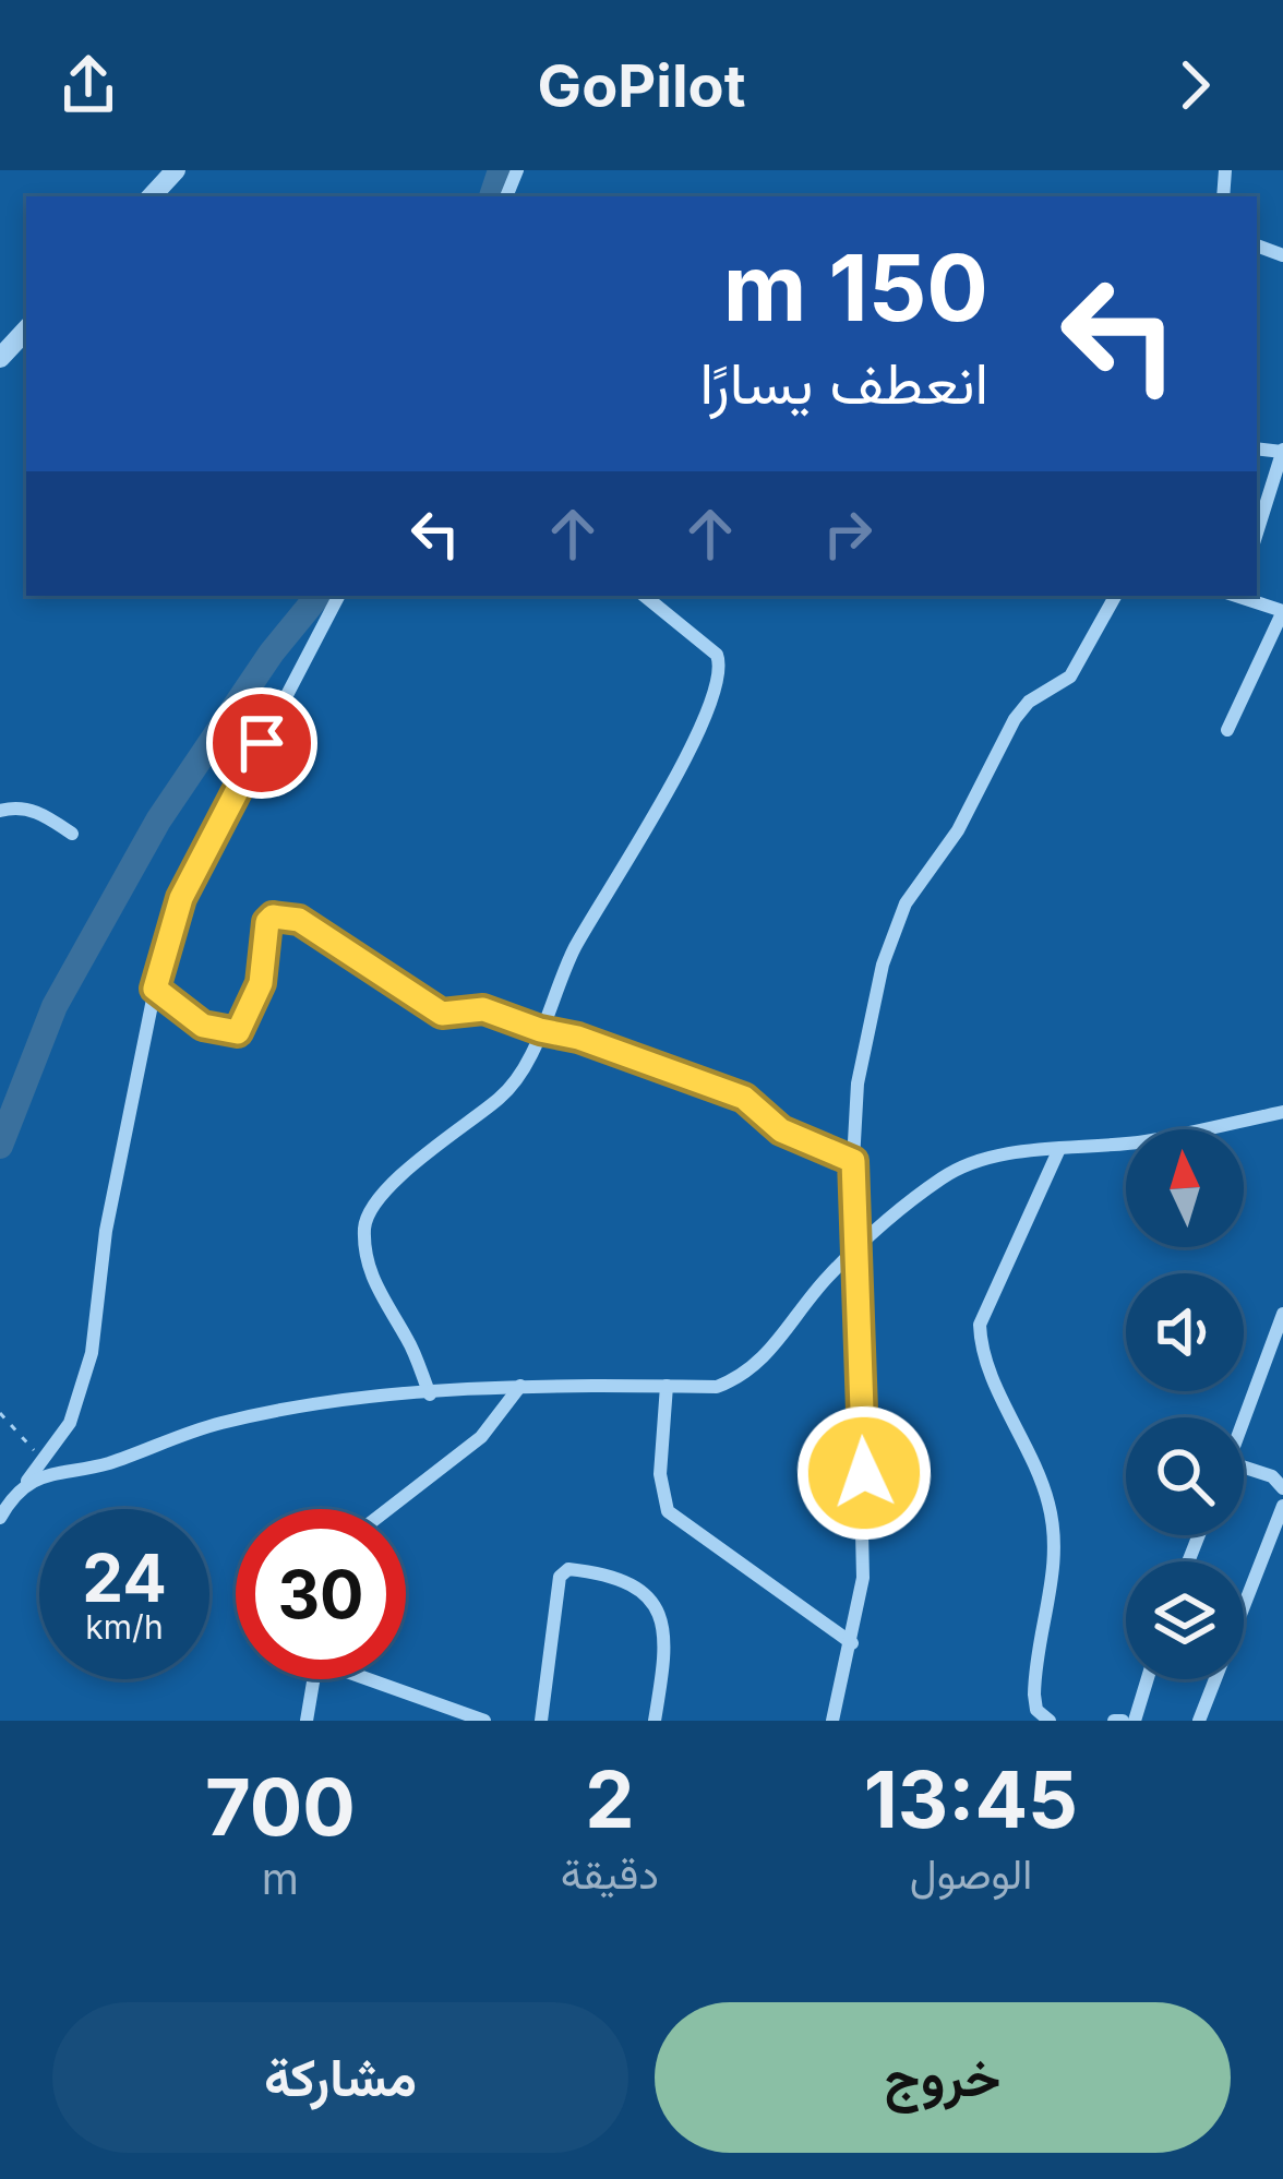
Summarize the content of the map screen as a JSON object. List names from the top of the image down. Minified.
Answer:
{"north":"top","page":{"header":"GoPilot","turn":["150 m","انعطف يسارًا"],"speed":"24 km/h","limit":"30","eta":["13:45","الوصول","2","دقيقة","700","m"],"buttons":["خروج","مشاركة"]}}
